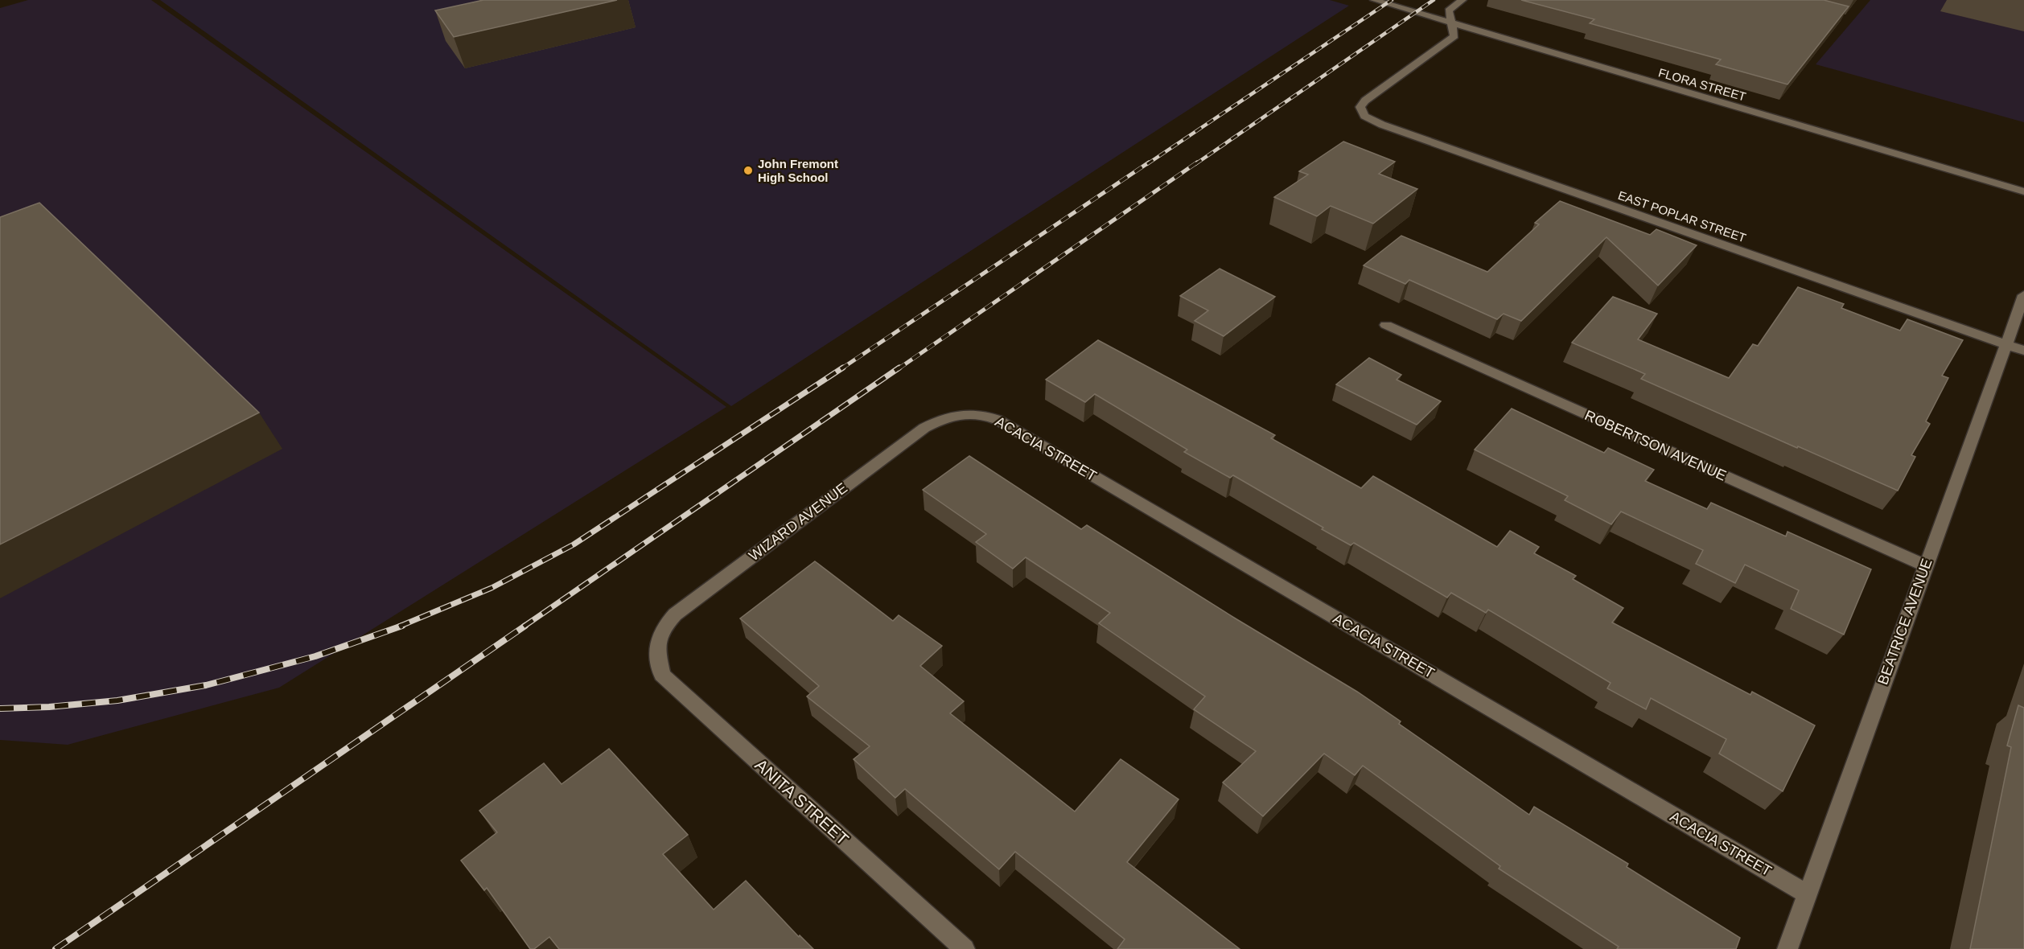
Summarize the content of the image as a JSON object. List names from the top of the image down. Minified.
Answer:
{"streets":{"street":["FLORA STREET","EAST POPLAR STREET","ROBERTSON AVENUE","ACACIA STREET","WIZARD AVENUE","BEATRICE AVENUE","ANITA STREET"]},"crossings":[["FLORA STREET","EAST POPLAR STREET"],["EAST POPLAR STREET","BEATRICE AVENUE"],["ROBERTSON AVENUE","BEATRICE AVENUE"],["ACACIA STREET","WIZARD AVENUE"],["ACACIA STREET","BEATRICE AVENUE"],["WIZARD AVENUE","ANITA STREET"]],"places":["John Fremont High School"]}
